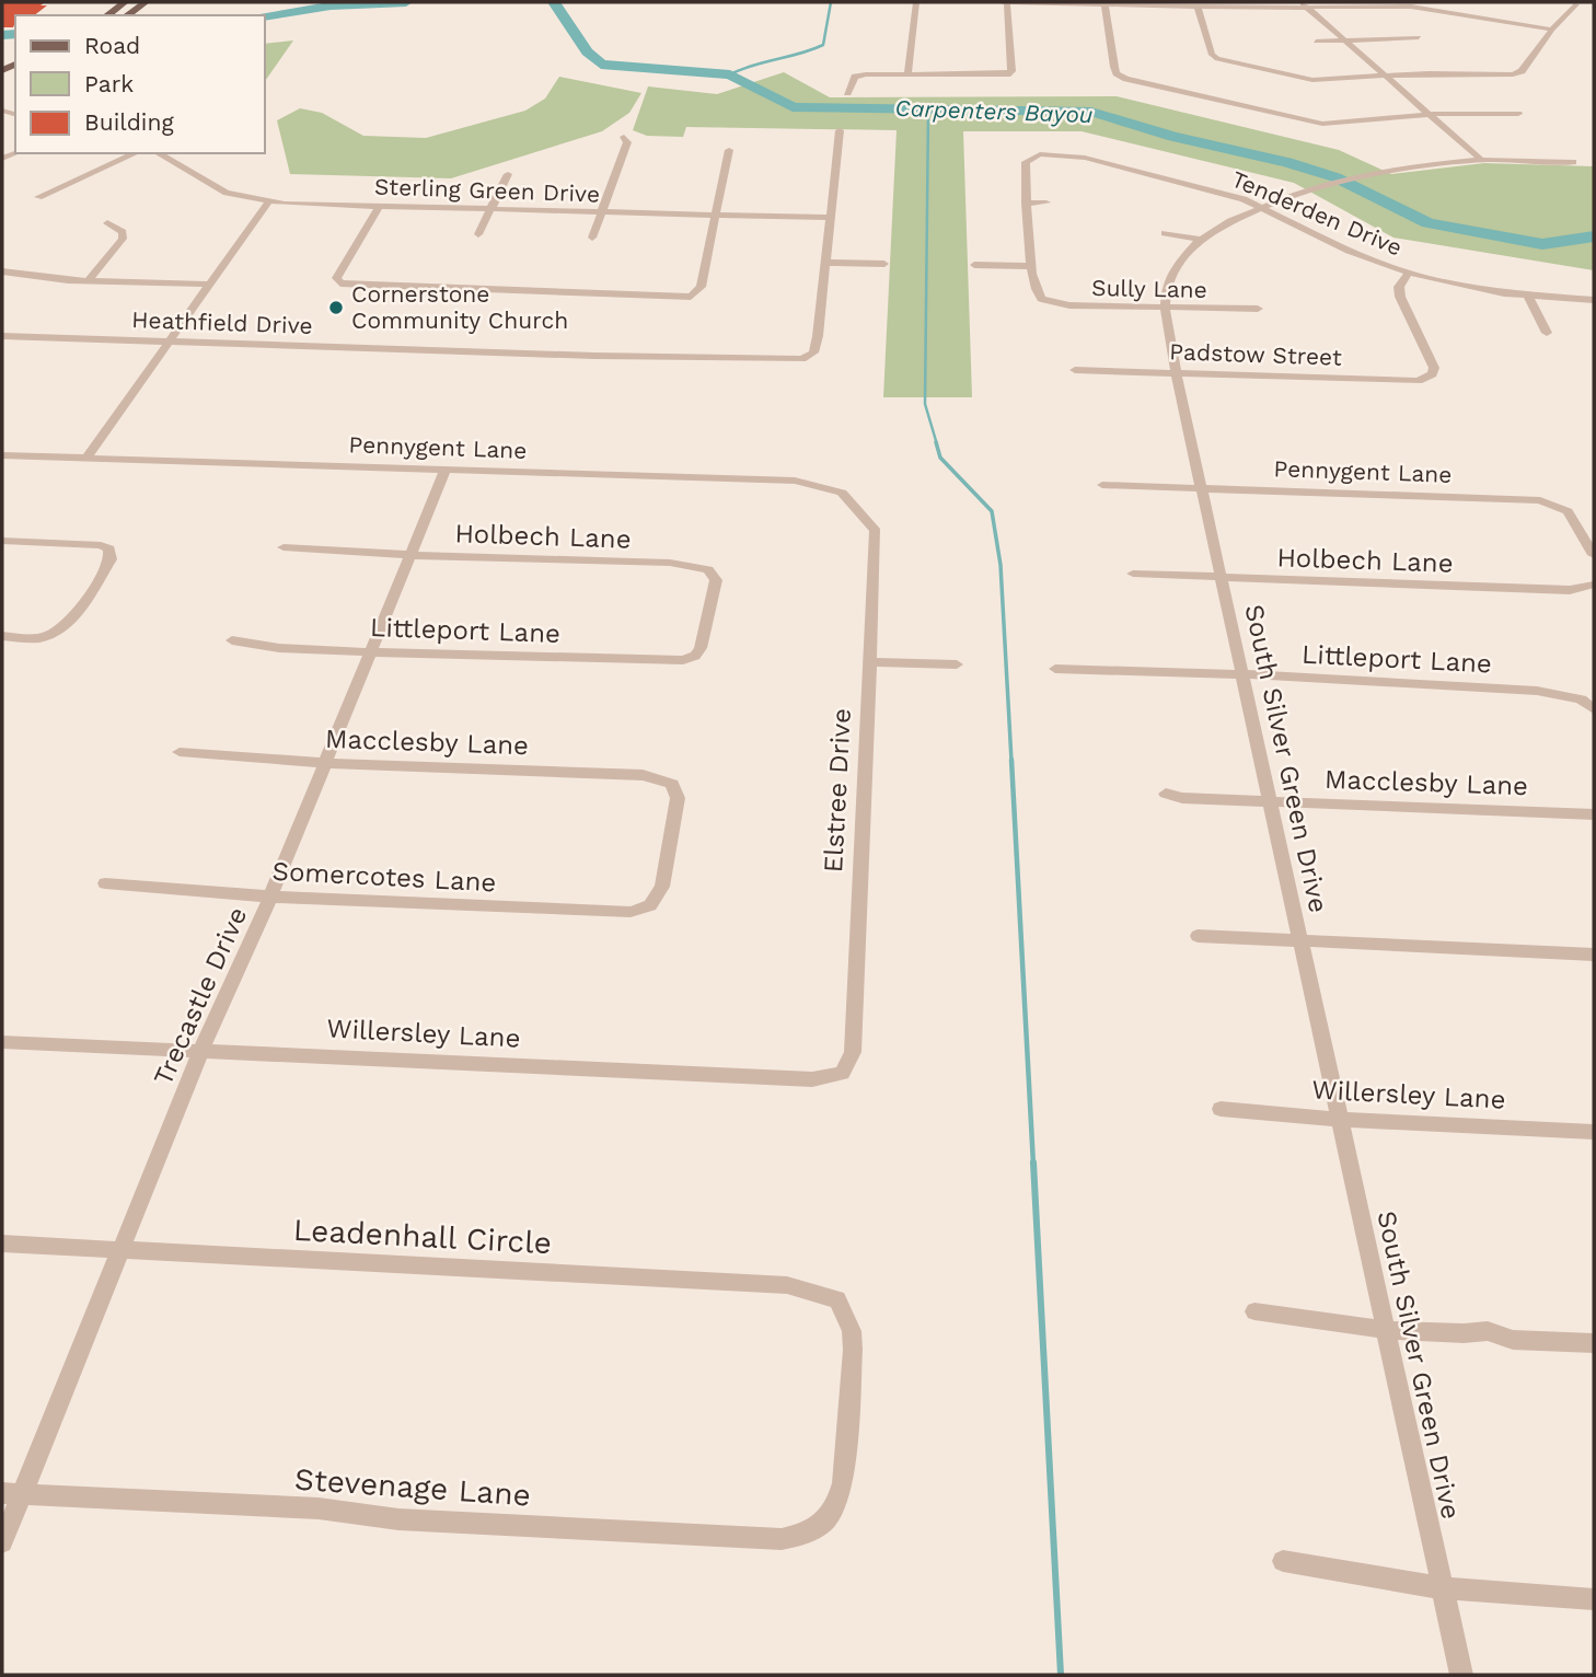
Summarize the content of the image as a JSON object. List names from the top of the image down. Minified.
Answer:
{"streets":{"street":["Sterling Green Drive","Tenderden Drive","Sully Lane","Heathfield Drive","Padstow Street","Pennygent Lane","Holbech Lane","Littleport Lane","Macclesby Lane","South Silver Green Drive","Elstree Drive","Somercotes Lane","Trecastle Drive","Willersley Lane","Leadenhall Circle","Stevenage Lane"]},"crossings":[["Tenderden Drive","Padstow Street"],["Tenderden Drive","South Silver Green Drive"],["Sully Lane","South Silver Green Drive"],["Padstow Street","South Silver Green Drive"],["Pennygent Lane","South Silver Green Drive"],["Pennygent Lane","Elstree Drive"],["Pennygent Lane","Trecastle Drive"],["Holbech Lane","Littleport Lane"],["Holbech Lane","South Silver Green Drive"],["Holbech Lane","Trecastle Drive"],["Littleport Lane","South Silver Green Drive"],["Littleport Lane","Trecastle Drive"],["Macclesby Lane","South Silver Green Drive"],["Macclesby Lane","Somercotes Lane"],["Macclesby Lane","Trecastle Drive"],["South Silver Green Drive","Willersley Lane"],["Elstree Drive","Willersley Lane"],["Somercotes Lane","Trecastle Drive"],["Trecastle Drive","Willersley Lane"],["Trecastle Drive","Leadenhall Circle"],["Trecastle Drive","Stevenage Lane"],["Leadenhall Circle","Stevenage Lane"]],"water":["Carpenters Bayou"],"places":["Cornerstone Community Church"],"legend":["Road","Park","Building"]}
